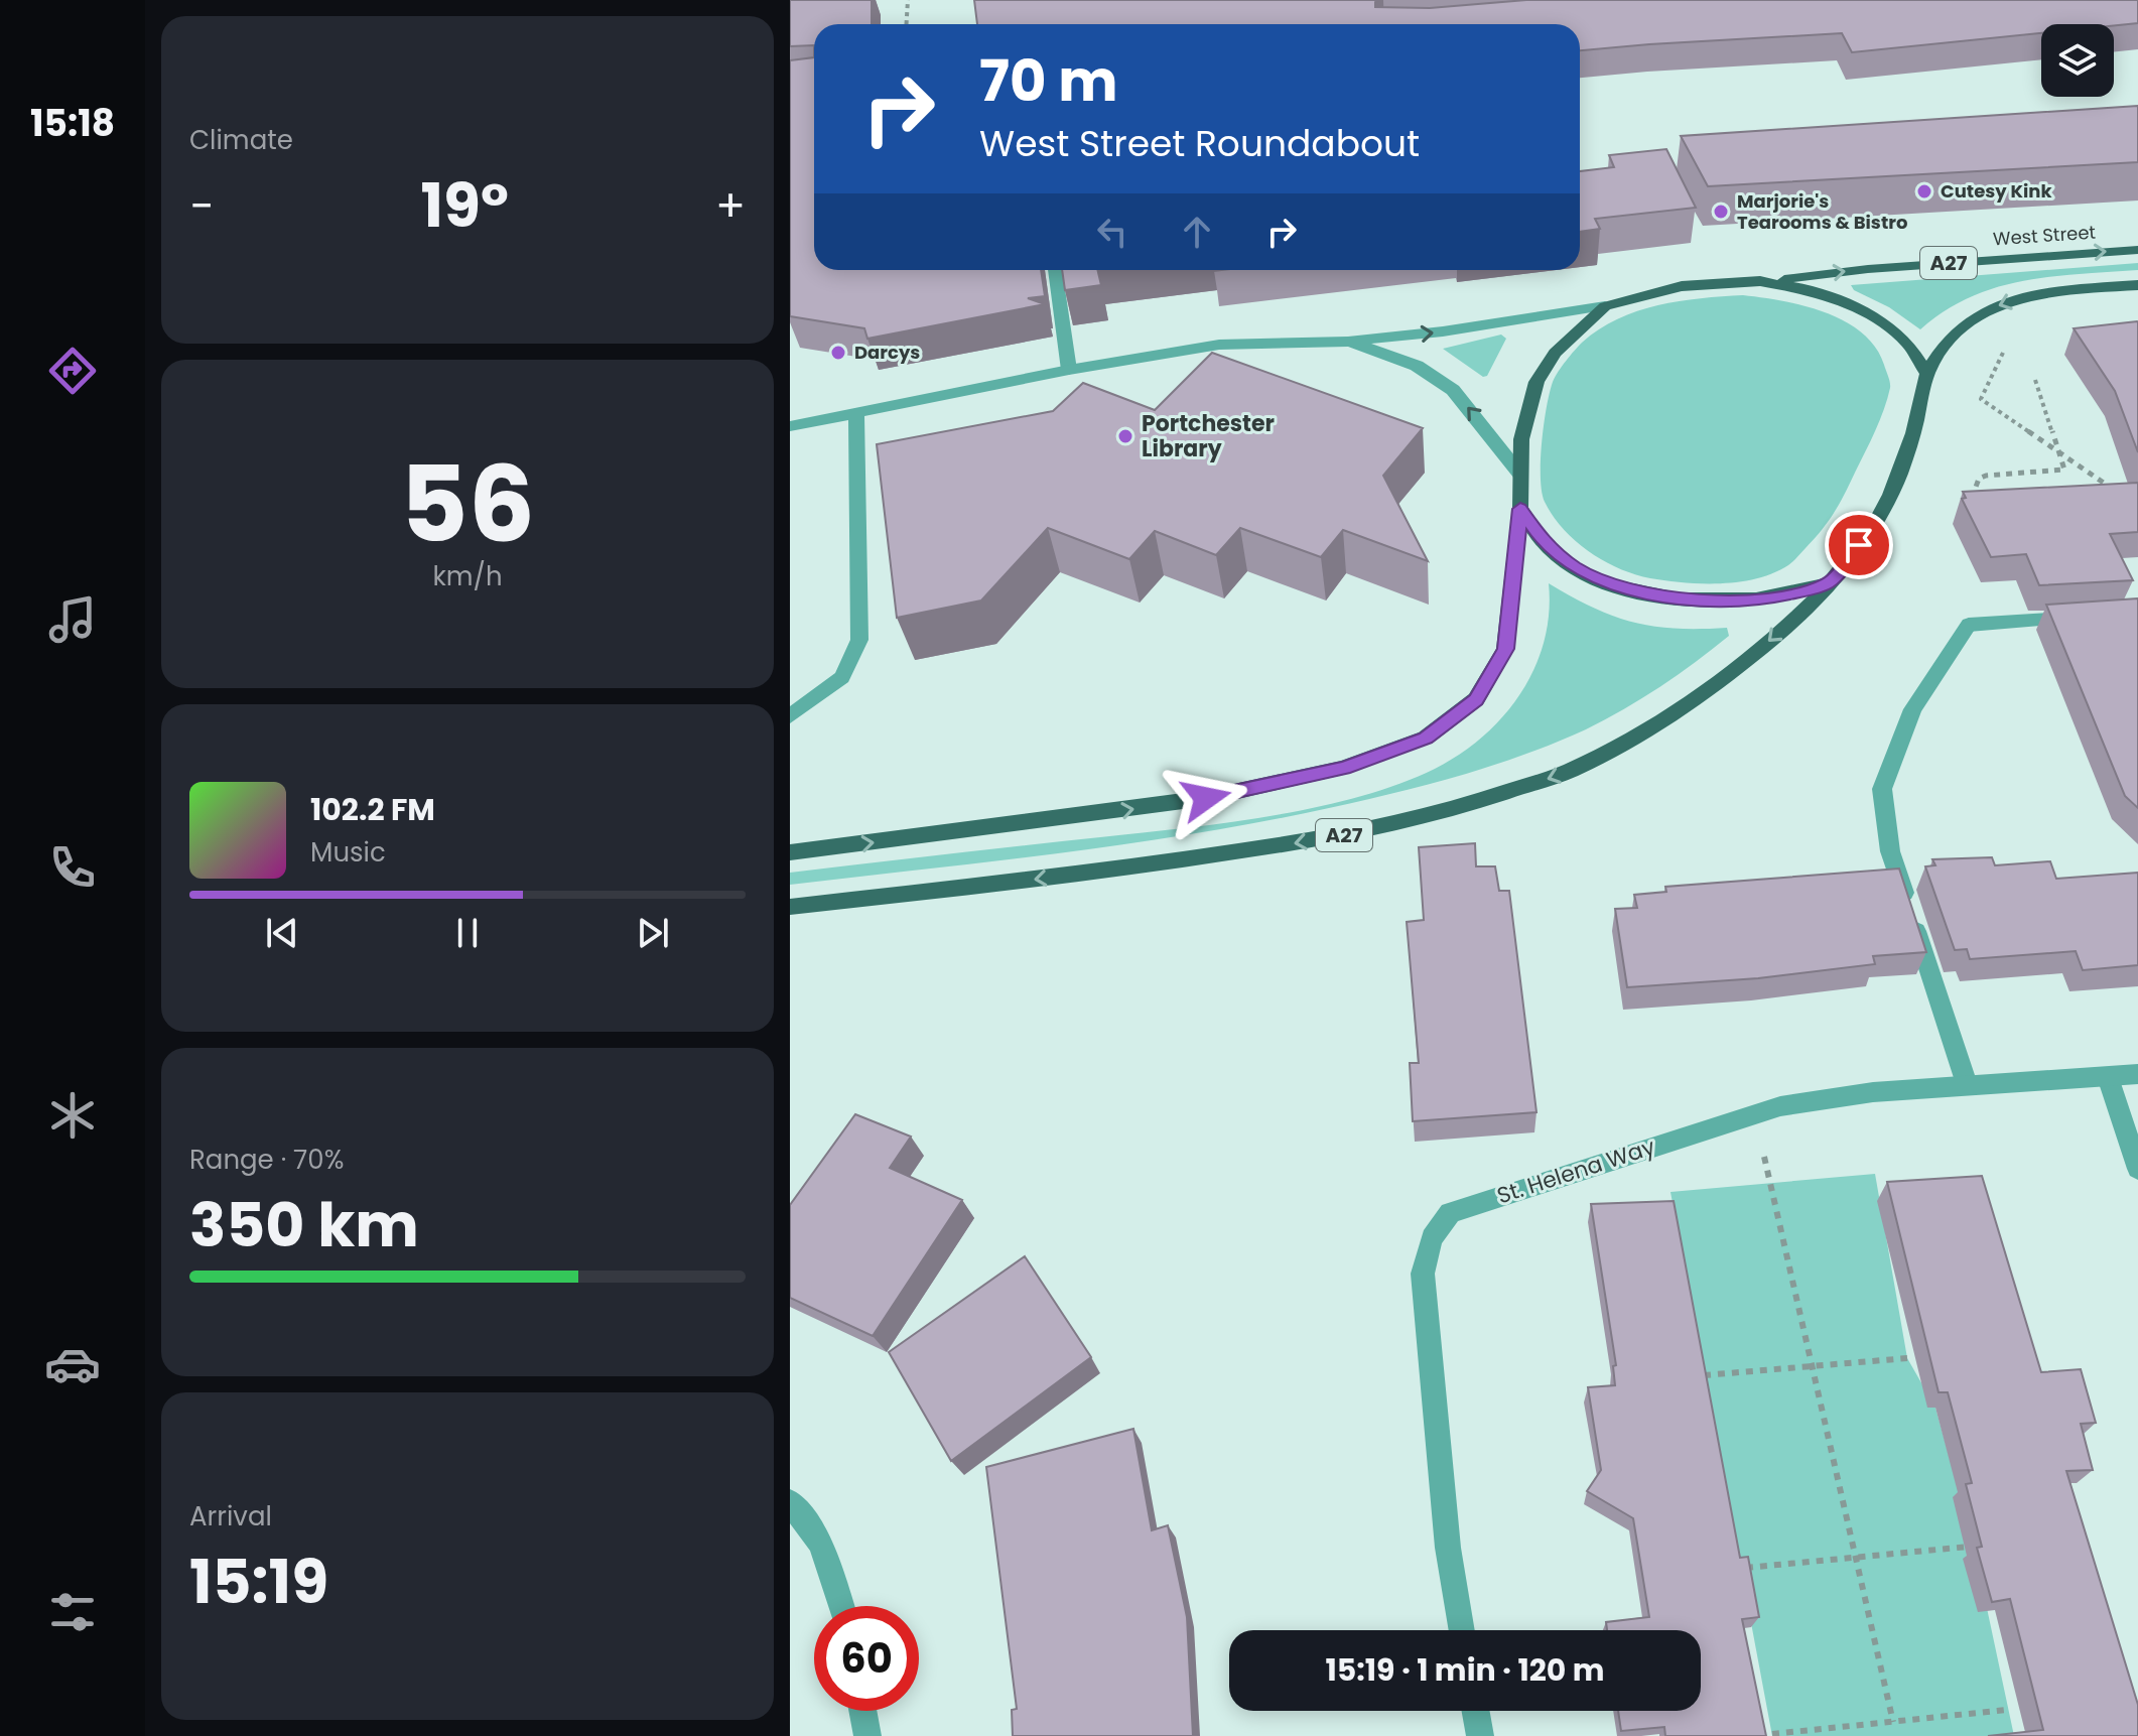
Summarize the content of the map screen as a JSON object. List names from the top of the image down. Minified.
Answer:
{"streets":{"main road":["West Street","A27"],"street":["St. Helena Way"]},"one_way":["West Street"],"places":["Cutesy Kink","Marjorie's Tearooms & Bistro","Darcys","Portchester Library"],"page":{"tabs":"15:18","tile":["Climate",["56","km/h"],["Range · 70%","350 km"],["Arrival","15:19"]],"turn":["70 m","West Street Roundabout"],"heat":["−","19°","+"],"song":["102.2 FM","Music"],"limit":"60","trip":"15:19 · 1 min · 120 m"}}
